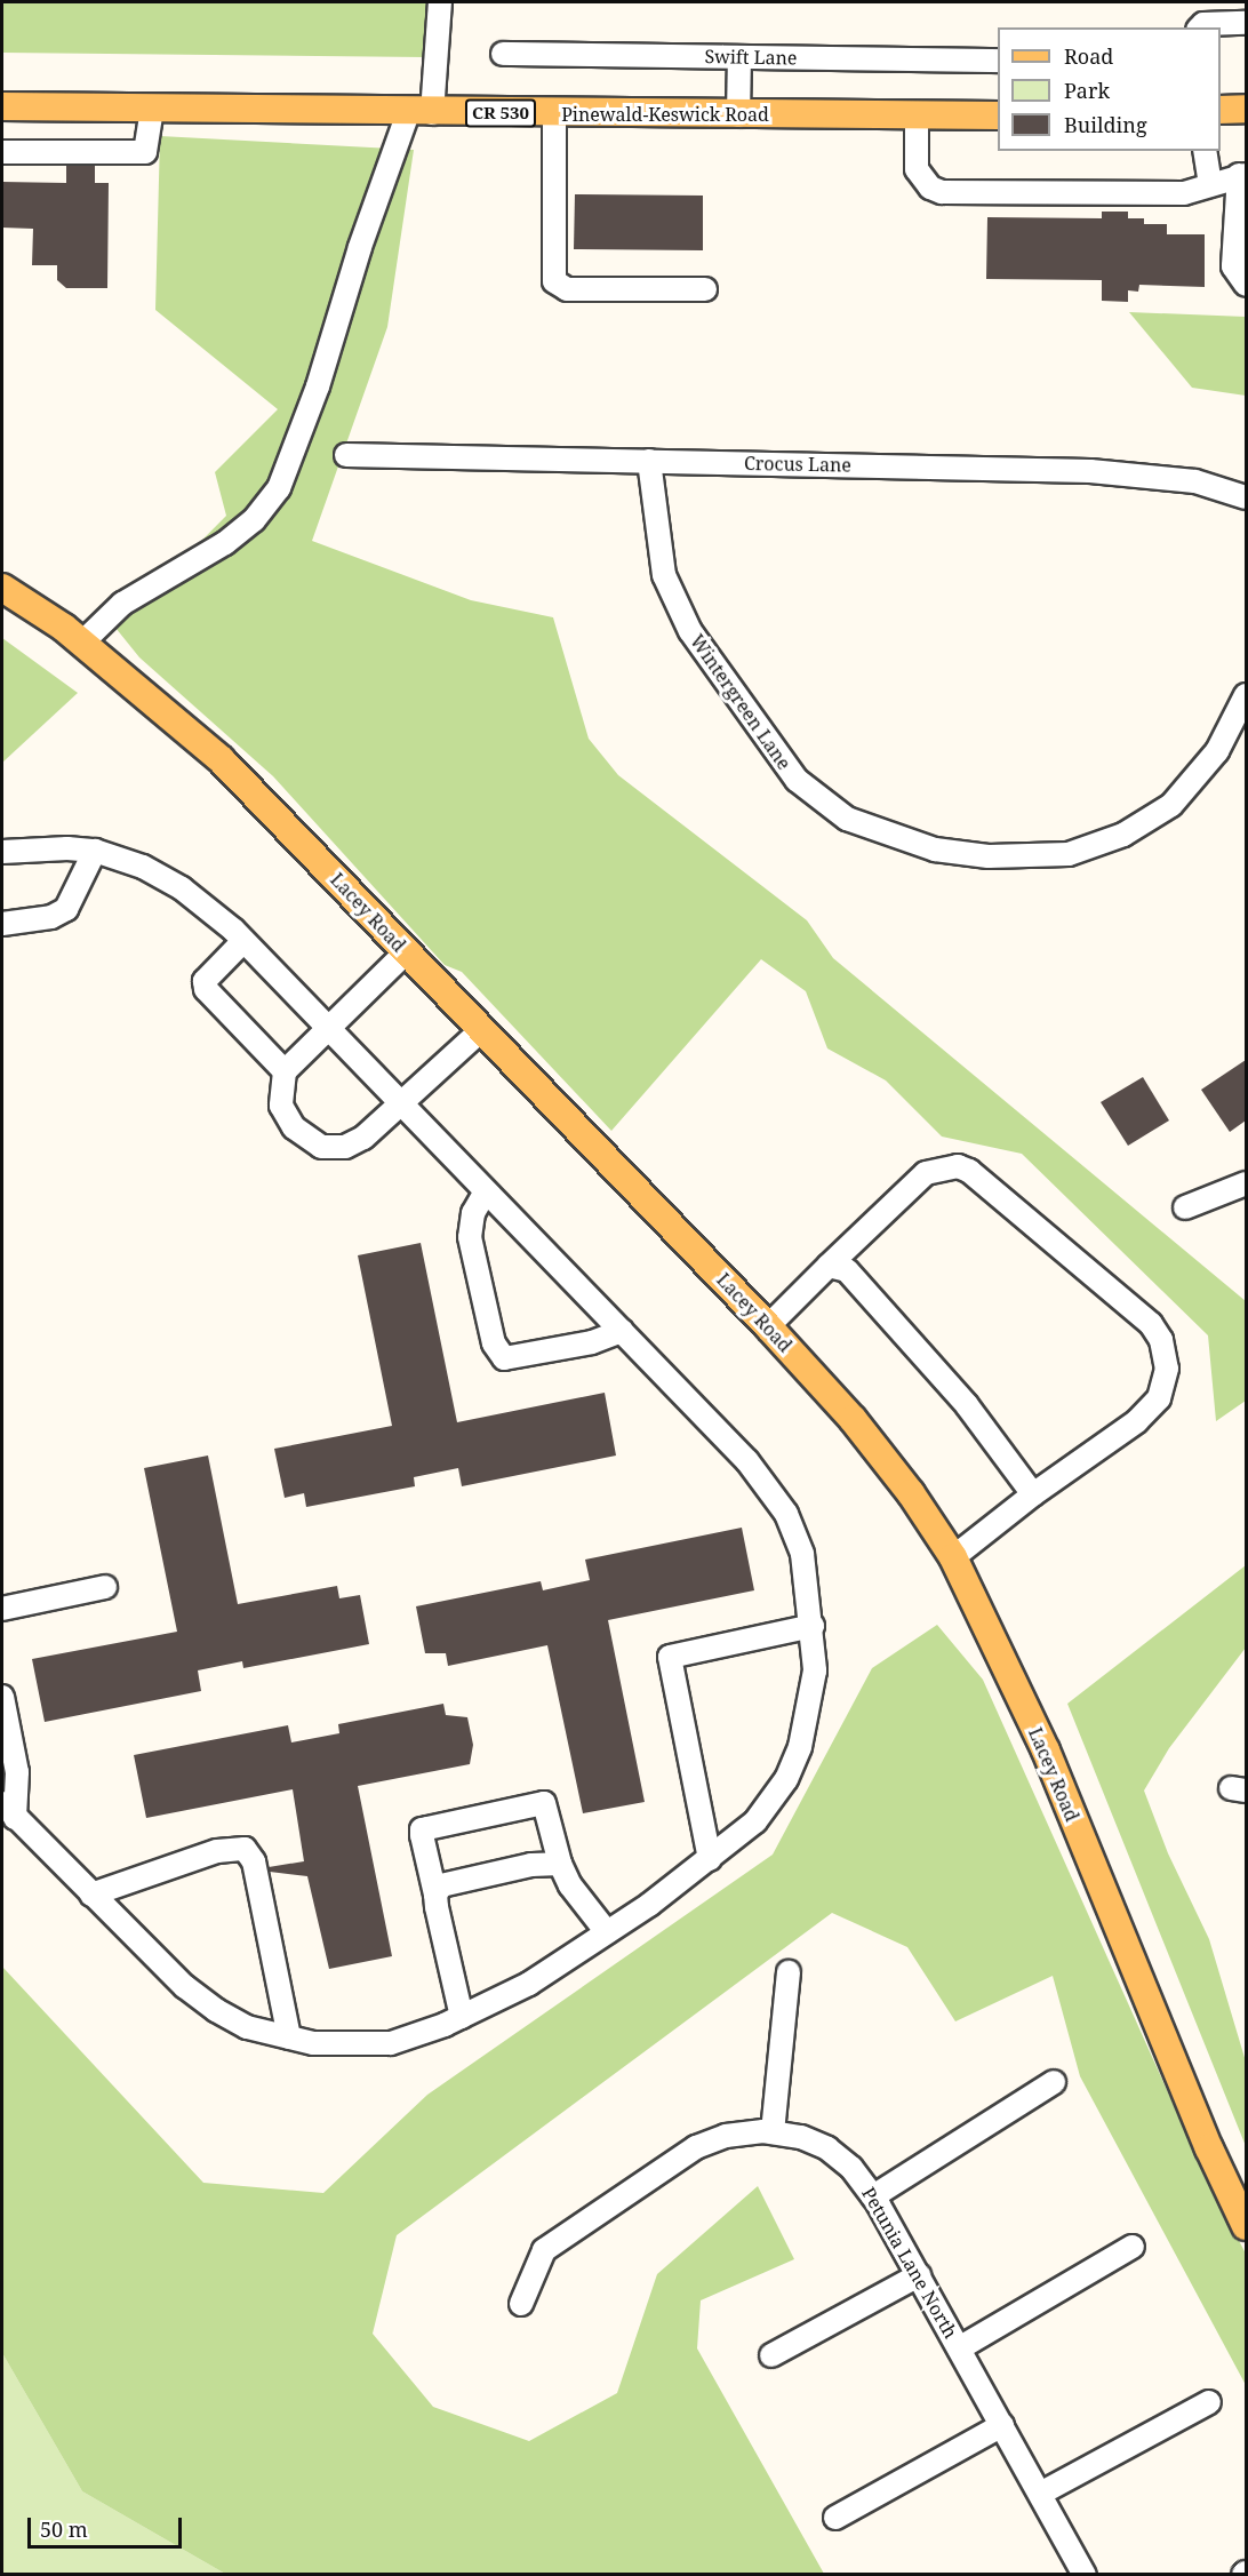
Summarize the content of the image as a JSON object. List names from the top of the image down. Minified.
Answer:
{"streets":{"main road":["CR 530","Pinewald-Keswick Road","Lacey Road"],"street":["Swift Lane","Crocus Lane","Wintergreen Lane","Petunia Lane North"]},"crossings":[["Crocus Lane","Wintergreen Lane"]],"legend":["Road","Park","Building"],"scale_bar":"50 m"}
